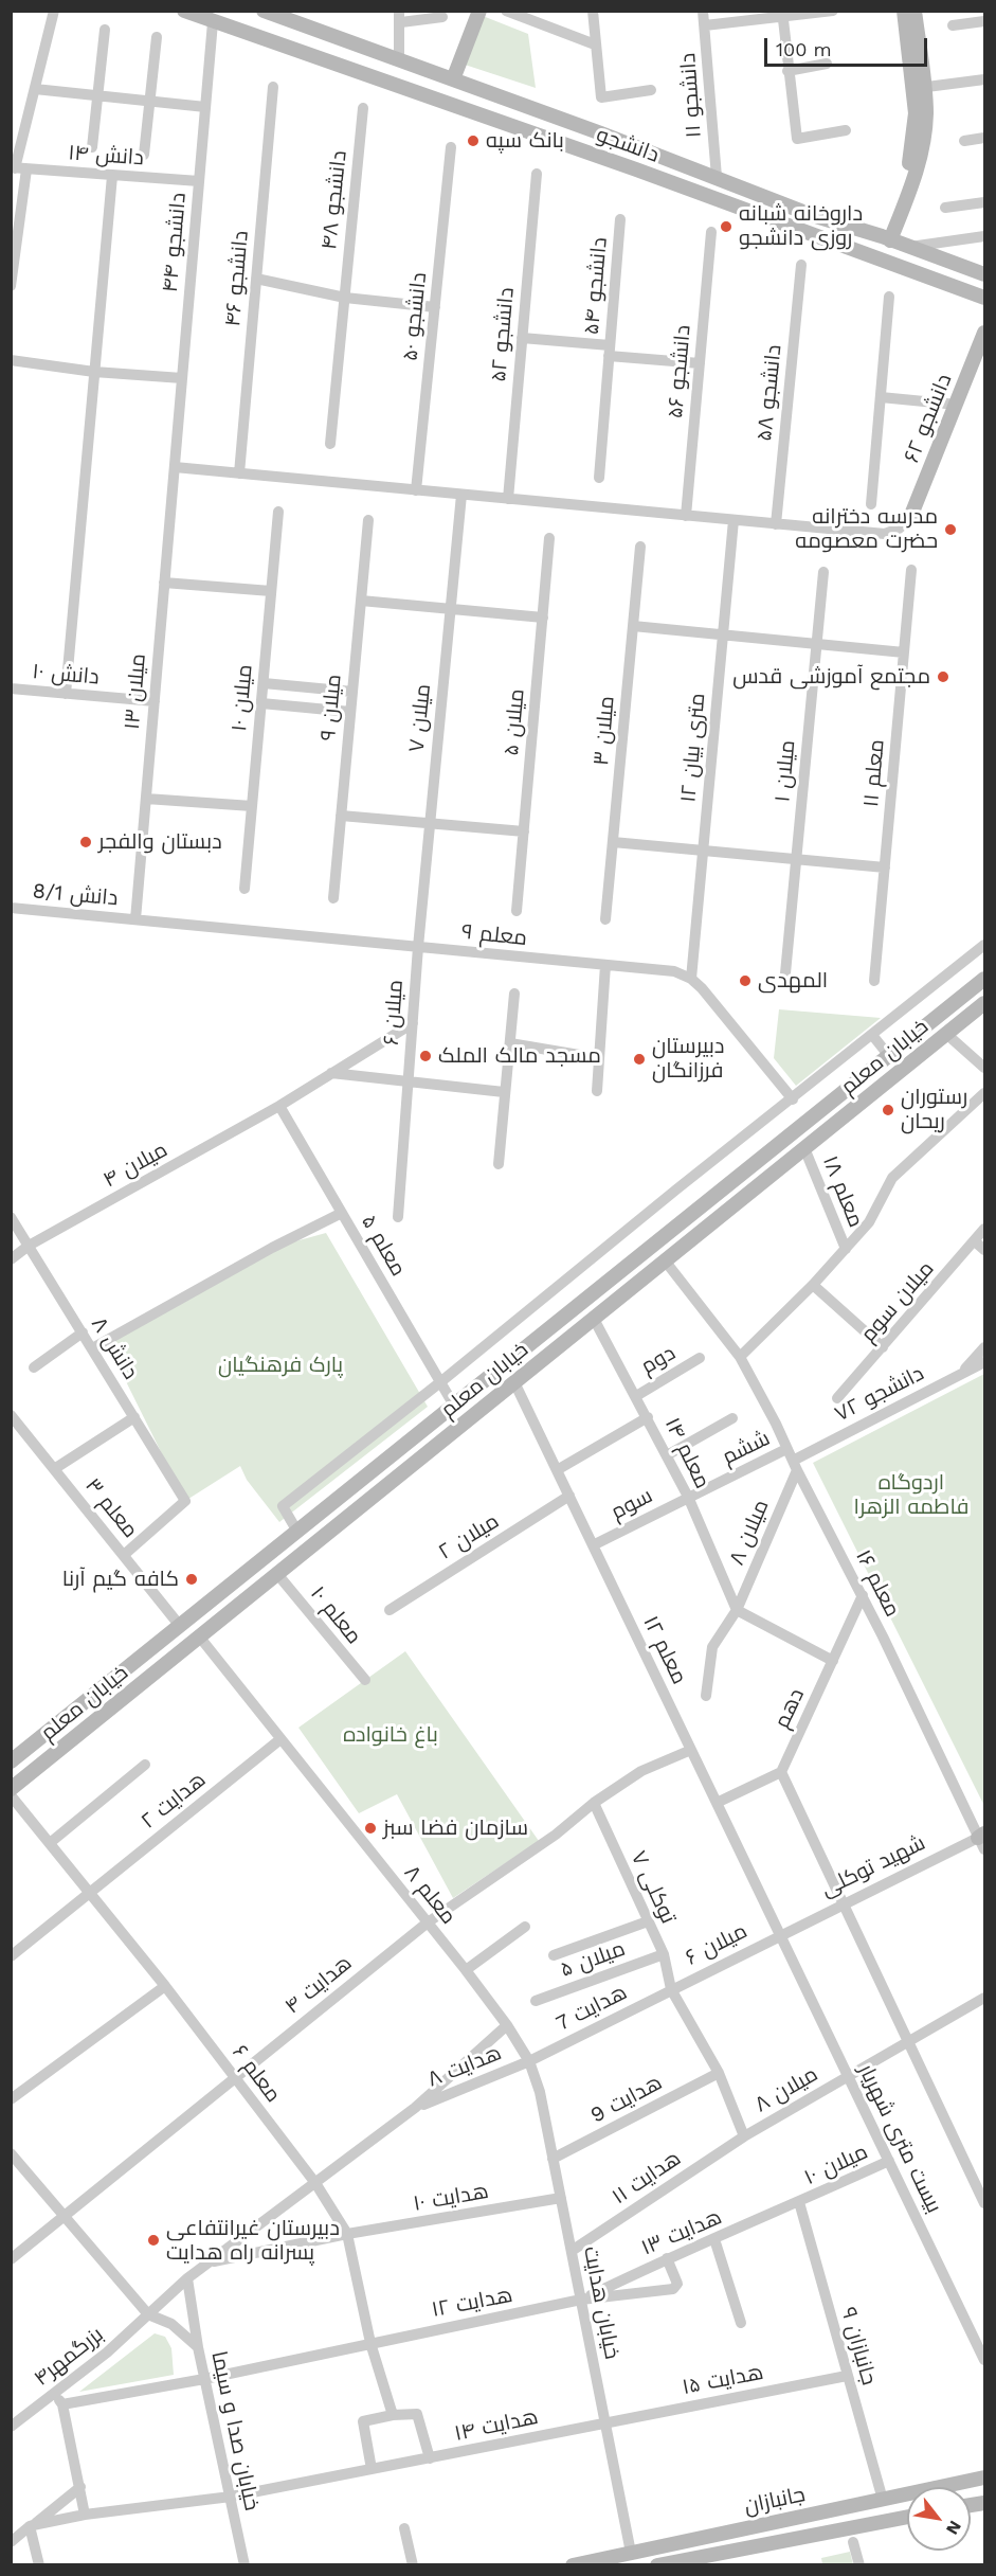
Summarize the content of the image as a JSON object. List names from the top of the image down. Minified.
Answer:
{"streets":{"main road":["دانشجو","دانشجو ۶۲","خیابان معلم","جانبازان"],"street":["دانشجو ۱۱","دانش ۱۴","دانشجو ۴۸","دانشجو ۴۴","دانشجو ۴۶","دانشجو ۵۴","دانشجو ۵۰","دانشجو ۵۲","دانشجو ۵۶","دانشجو ۵۸","دانش ۱۰","میلان ۱۳","میلان ۱۰","میلان ۹","میلان ۷","میلان ۵","میلان ۳","۱۲ متری بیان","میلان ۱","معلم ۱۱","دانش 8/1","معلم ۹","میلان ۶","میلان ۴","معلم ۱۸","معلم ۵","میلان سوم","دانش ۸","دوم","دانشجو ۷۲","ششم","معلم ۱۴","سوم","معلم ۳","میلان ۸","میلان ۲","معلم ۱۶","معلم ۱۰","معلم ۱۲","دهم","هدایت ۲","شهید توکلی","توکلی ۷","معلم ۸","هدایت ۴","هدایت 7","هدایت ۸","معلم ۶","هدایت 9","بیست متری شهریار","هدایت ۱۱","هدایت ۱۰","هدایت ۱۳","هدایت ۱۲","خیابان هدایت","جانبازان ۹","بزرگمهر۴","هدایت ۱۵","هدایت ۱۴","خیابان صدا و سیما"]},"crossings":[["دانشجو ۱۱","دانشجو"],["دانشجو","دانشجو ۴۴"],["دانش ۱۴","دانشجو ۴۴"],["دانشجو ۴۴","میلان ۱۳"],["دانشجو ۵۴","دانشجو ۵۶"],["دانش ۱۰","میلان ۱۳"],["میلان ۱۳","دانش 8/1"],["میلان ۱۳","معلم ۹"],["میلان ۱۰","بیست متری شهریار"],["میلان ۱۰","هدایت ۱۳"],["میلان ۱۰","جانبازان ۹"],["میلان ۷","معلم ۹"],["میلان ۷","میلان ۶"],["میلان ۵","توکلی ۷"],["۱۲ متری بیان","معلم ۹"],["دانش 8/1","معلم ۹"],["معلم ۹","میلان ۶"],["میلان ۶","میلان ۴"],["میلان ۶","معلم ۱۲"],["میلان ۶","شهید توکلی"],["میلان ۶","توکلی ۷"],["میلان ۶","هدایت 7"],["میلان ۶","بیست متری شهریار"],["خیابان معلم","معلم ۱۸"],["خیابان معلم","معلم ۵"],["خیابان معلم","معلم ۱۴"],["خیابان معلم","معلم ۳"],["خیابان معلم","معلم ۱۶"],["خیابان معلم","معلم ۱۰"],["خیابان معلم","معلم ۱۲"],["خیابان معلم","معلم ۸"],["میلان ۴","معلم ۵"],["میلان ۴","دانش ۸"],["دانش ۸","معلم ۳"],["دوم","معلم ۱۴"],["دانشجو ۷۲","میلان ۸"],["دانشجو ۷۲","معلم ۱۶"],["ششم","معلم ۱۴"],["ششم","سوم"],["ششم","معلم ۱۶"],["معلم ۱۴","سوم"],["معلم ۱۴","میلان ۸"],["سوم","معلم ۱۲"],["میلان ۸","معلم ۱۶"],["میلان ۸","توکلی ۷"],["میلان ۸","بیست متری شهریار"],["میلان ۸","هدایت ۱۱"],["میلان ۲","معلم ۱۲"],["معلم ۱۶","دهم"],["معلم ۱۶","شهید توکلی"],["معلم ۱۲","شهید توکلی"],["معلم ۱۲","هدایت ۴"],["معلم ۱۲","بیست متری شهریار"],["هدایت ۲","معلم ۸"],["هدایت ۲","معلم ۶"],["شهید توکلی","بیست متری شهریار"],["توکلی ۷","هدایت ۴"],["توکلی ۷","هدایت 7"],["توکلی ۷","هدایت 9"],["توکلی ۷","هدایت ۱۱"],["معلم ۸","هدایت ۴"],["معلم ۸","هدایت 7"],["معلم ۸","هدایت ۸"],["معلم ۸","خیابان هدایت"],["هدایت ۴","معلم ۶"],["هدایت ۴","خیابان صدا و سیما"],["هدایت 7","هدایت ۸"],["هدایت 7","خیابان هدایت"],["هدایت ۸","خیابان هدایت"],["هدایت ۸","بزرگمهر۴"],["معلم ۶","هدایت ۱۰"],["معلم ۶","هدایت ۱۲"],["معلم ۶","بزرگمهر۴"],["هدایت 9","خیابان هدایت"],["هدایت ۱۱","خیابان هدایت"],["هدایت ۱۰","خیابان هدایت"],["هدایت ۱۰","بزرگمهر۴"],["هدایت ۱۳","هدایت ۱۲"],["هدایت ۱۳","خیابان هدایت"],["هدایت ۱۳","جانبازان ۹"],["هدایت ۱۲","خیابان هدایت"],["هدایت ۱۲","خیابان صدا و سیما"],["خیابان هدایت","هدایت ۱۵"],["خیابان هدایت","هدایت ۱۴"],["خیابان هدایت","جانبازان"],["جانبازان ۹","هدایت ۱۵"],["جانبازان ۹","جانبازان"],["بزرگمهر۴","خیابان صدا و سیما"],["هدایت ۱۵","هدایت ۱۴"],["هدایت ۱۴","خیابان صدا و سیما"]],"parks":["پارک فرهنگیان","اردوگاه فاطمه الزهرا","باغ خانواده"],"places":["بانک سپه","داروخانه شبانه روزی دانشجو","مدرسه دخترانه حضرت معصومه","مجتمع آموزشی قدس","دبستان والفجر","المهدی","مسجد مالک الملک","دبیرستان فرزانگان","رستوران ریحان","کافه گیم آرنا","سازمان فضا سبز","دبیرستان غیرانتفاعی پسرانه راه هدایت"],"scale_bar":"100 m","north":"bottom right"}
